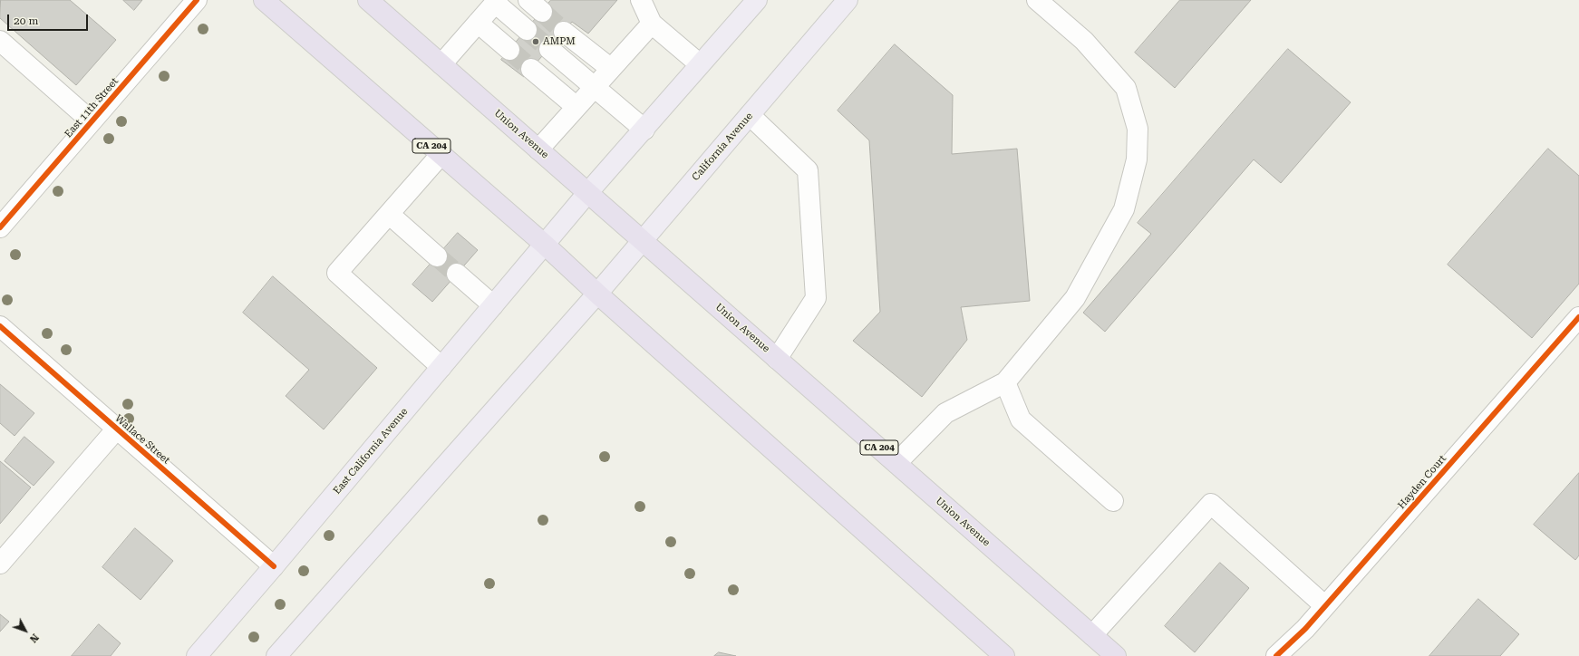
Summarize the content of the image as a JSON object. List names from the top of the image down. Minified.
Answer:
{"streets":{"highway":["Union Avenue","CA 204"],"main road":["California Avenue","East California Avenue"],"street":["East 11th Street","Wallace Street","Hayden Court"]},"crossings":[["Union Avenue","California Avenue"],["CA 204","California Avenue"],["CA 204","East California Avenue"],["Wallace Street","East California Avenue"]],"places":["AMPM"],"scale_bar":"20 m","north":"bottom right"}
